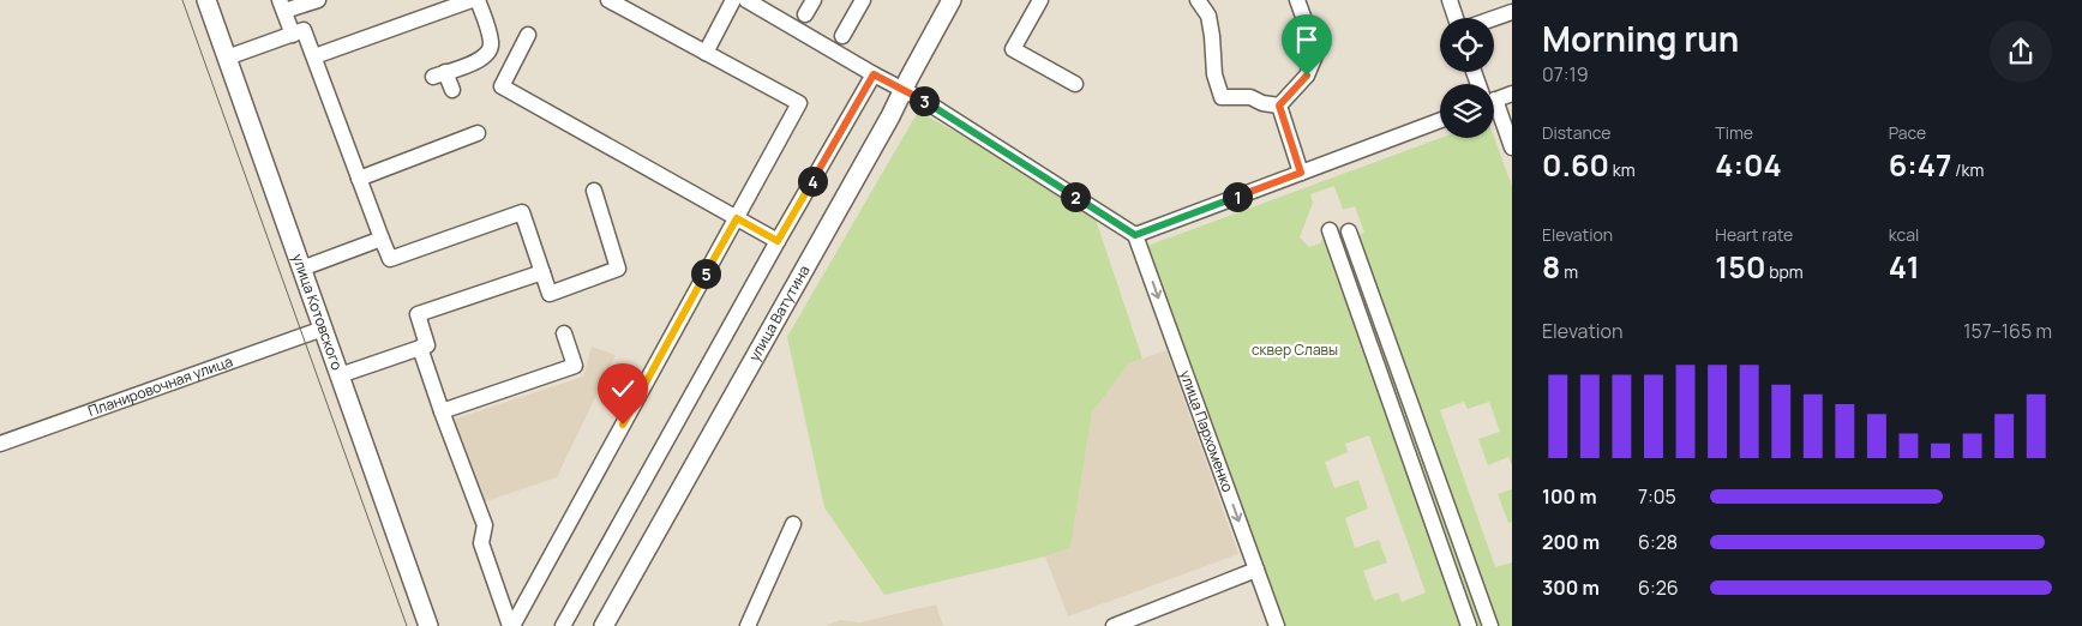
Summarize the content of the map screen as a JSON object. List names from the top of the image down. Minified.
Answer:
{"streets":{"main road":["улица Котовского","улица Ватутина"],"street":["Планировочная улица","улица Пархоменко"]},"crossings":[["улица Котовского","Планировочная улица"]],"one_way":["улица Пархоменко"],"parks":["сквер Славы"],"page":{"heading":["Morning run","07:19"],"pins":["3","4","1","2","5"],"stats":[["Distance","0.60 km"],["Time","4:04"],["Pace","6:47 /km"],["Elevation","8 m"],["Heart rate","150 bpm"],["kcal","41"]],"chart":["Elevation","157–165 m"],"list":[{"name":"100 m","note":"7:05"},{"name":"200 m","note":"6:28"},{"name":"300 m","note":"6:26"}]}}
